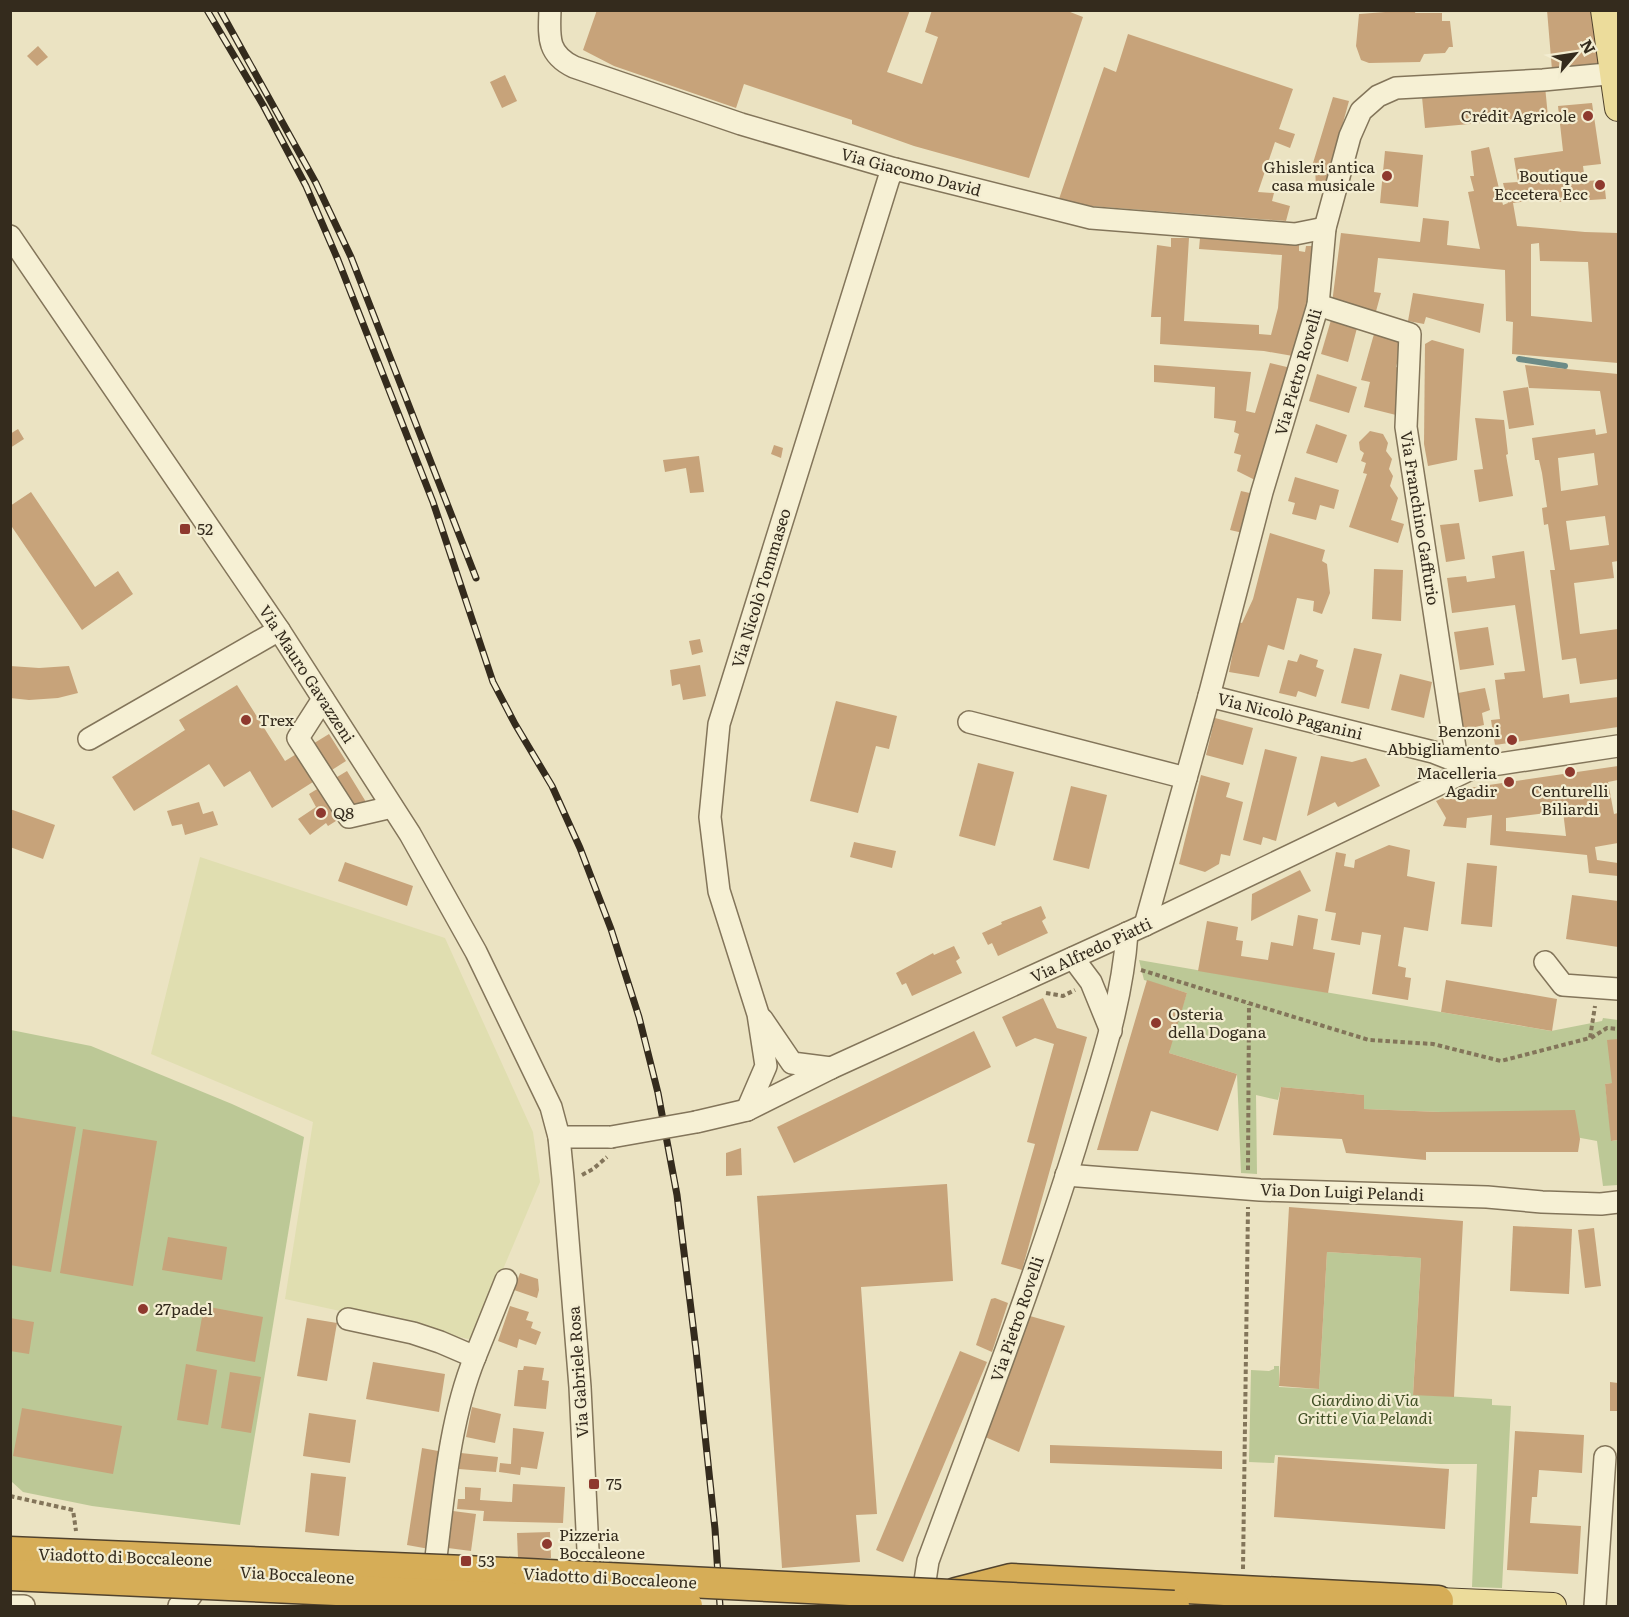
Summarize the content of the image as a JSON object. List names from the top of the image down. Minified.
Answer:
{"streets":{"highway":["Viadotto di Boccaleone"],"street":["Via Giacomo David","Via Pietro Rovelli","Via Franchino Gaffurio","Via Nicolò Tommaseo","Via Mauro Gavazzeni","Via Nicolò Paganini","Via Alfredo Piatti","Via Don Luigi Pelandi","Via Gabriele Rosa","Via Boccaleone"]},"crossings":[["Via Giacomo David","Via Pietro Rovelli"],["Via Giacomo David","Via Nicolò Tommaseo"],["Via Pietro Rovelli","Via Franchino Gaffurio"],["Via Pietro Rovelli","Via Nicolò Paganini"],["Via Pietro Rovelli","Via Alfredo Piatti"],["Via Pietro Rovelli","Via Don Luigi Pelandi"],["Via Pietro Rovelli","Viadotto di Boccaleone"],["Via Franchino Gaffurio","Via Nicolò Paganini"],["Via Franchino Gaffurio","Via Alfredo Piatti"],["Via Nicolò Tommaseo","Via Alfredo Piatti"],["Via Mauro Gavazzeni","Via Alfredo Piatti"],["Via Mauro Gavazzeni","Via Gabriele Rosa"],["Via Nicolò Paganini","Via Alfredo Piatti"],["Via Alfredo Piatti","Via Gabriele Rosa"],["Via Gabriele Rosa","Via Boccaleone"]],"parks":["Giardino di Via Gritti e Via Pelandi"],"places":{"other":["Crédit Agricole","Ghisleri antica casa musicale","Boutique Eccetera Ecc","Trex","Benzoni Abbigliamento","Centurelli Biliardi","Macelleria Agadir","Q8","Osteria della Dogana","27padel","Pizzeria Boccaleone"],"transit":["52","75","53"]},"north":"top right"}
